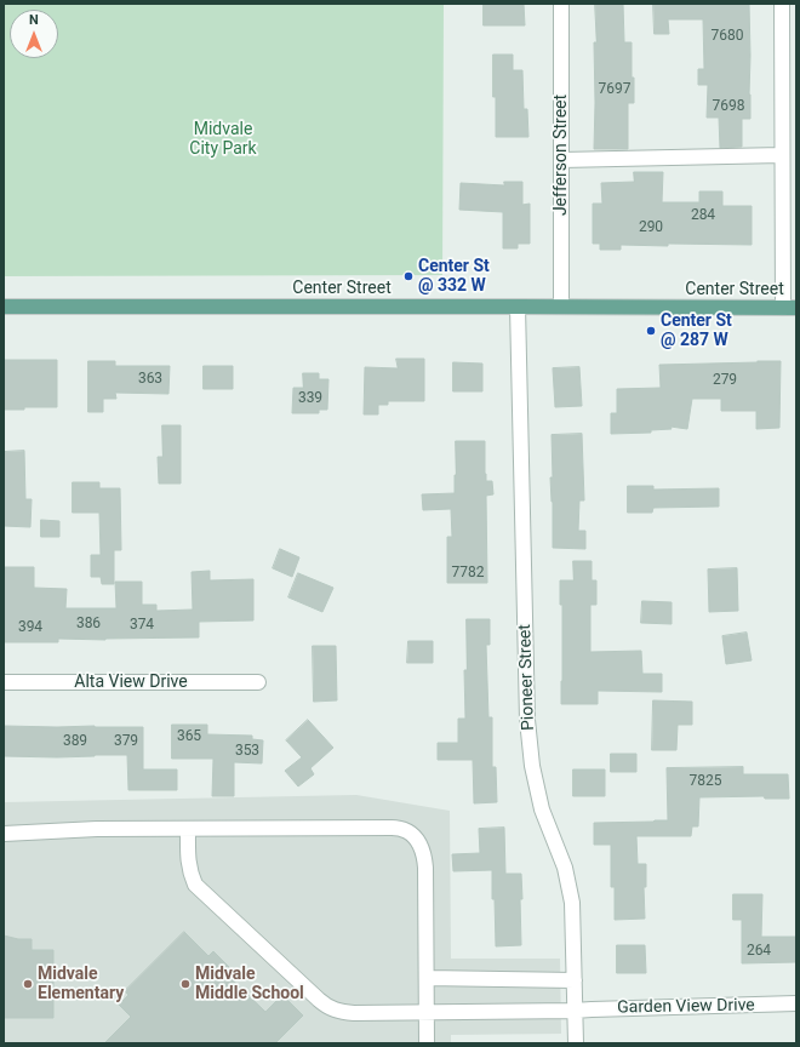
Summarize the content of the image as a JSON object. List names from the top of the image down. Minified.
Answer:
{"streets":{"main road":["Center Street"],"street":["Jefferson Street","Pioneer Street","Alta View Drive","Garden View Drive"]},"crossings":[["Jefferson Street","Center Street"],["Center Street","Pioneer Street"],["Pioneer Street","Garden View Drive"]],"parks":["Midvale City Park"],"places":["Center St @ 332 W","Center St @ 287 W","Midvale Elementary","Midvale Middle School"],"house_numbers":["7680","7697","7698","284","290","363","279","339","7782","386","374","394","365","389","379","353","7825","264"],"north":"top"}
